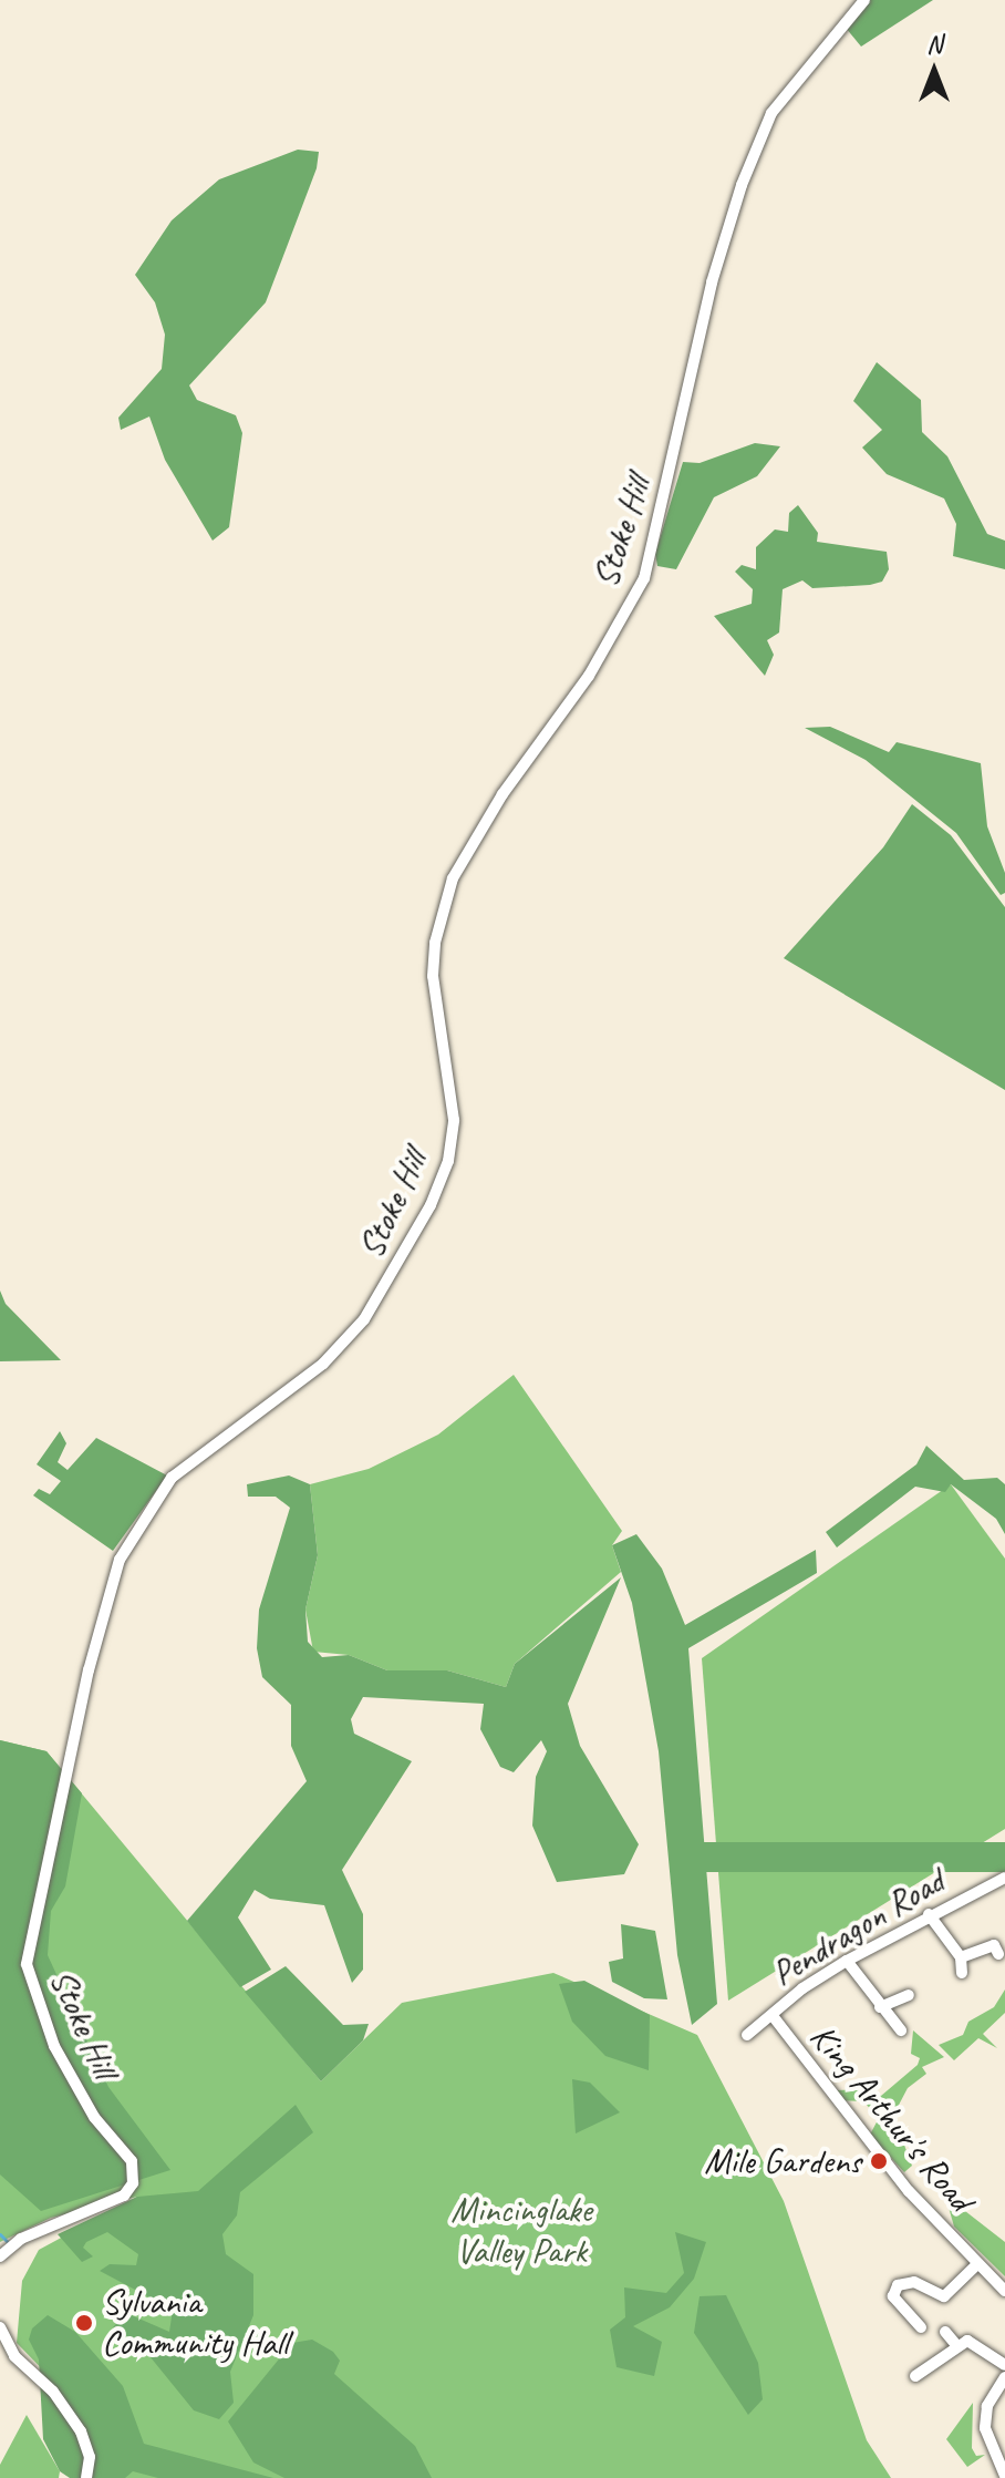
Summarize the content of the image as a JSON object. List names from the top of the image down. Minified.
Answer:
{"streets":{"street":["Stoke Hill","Pendragon Road","King Arthur's Road"]},"crossings":[["Pendragon Road","King Arthur's Road"]],"parks":["Mincinglake Valley Park"],"places":["Mile Gardens","Sylvania Community Hall"],"north":"top"}
